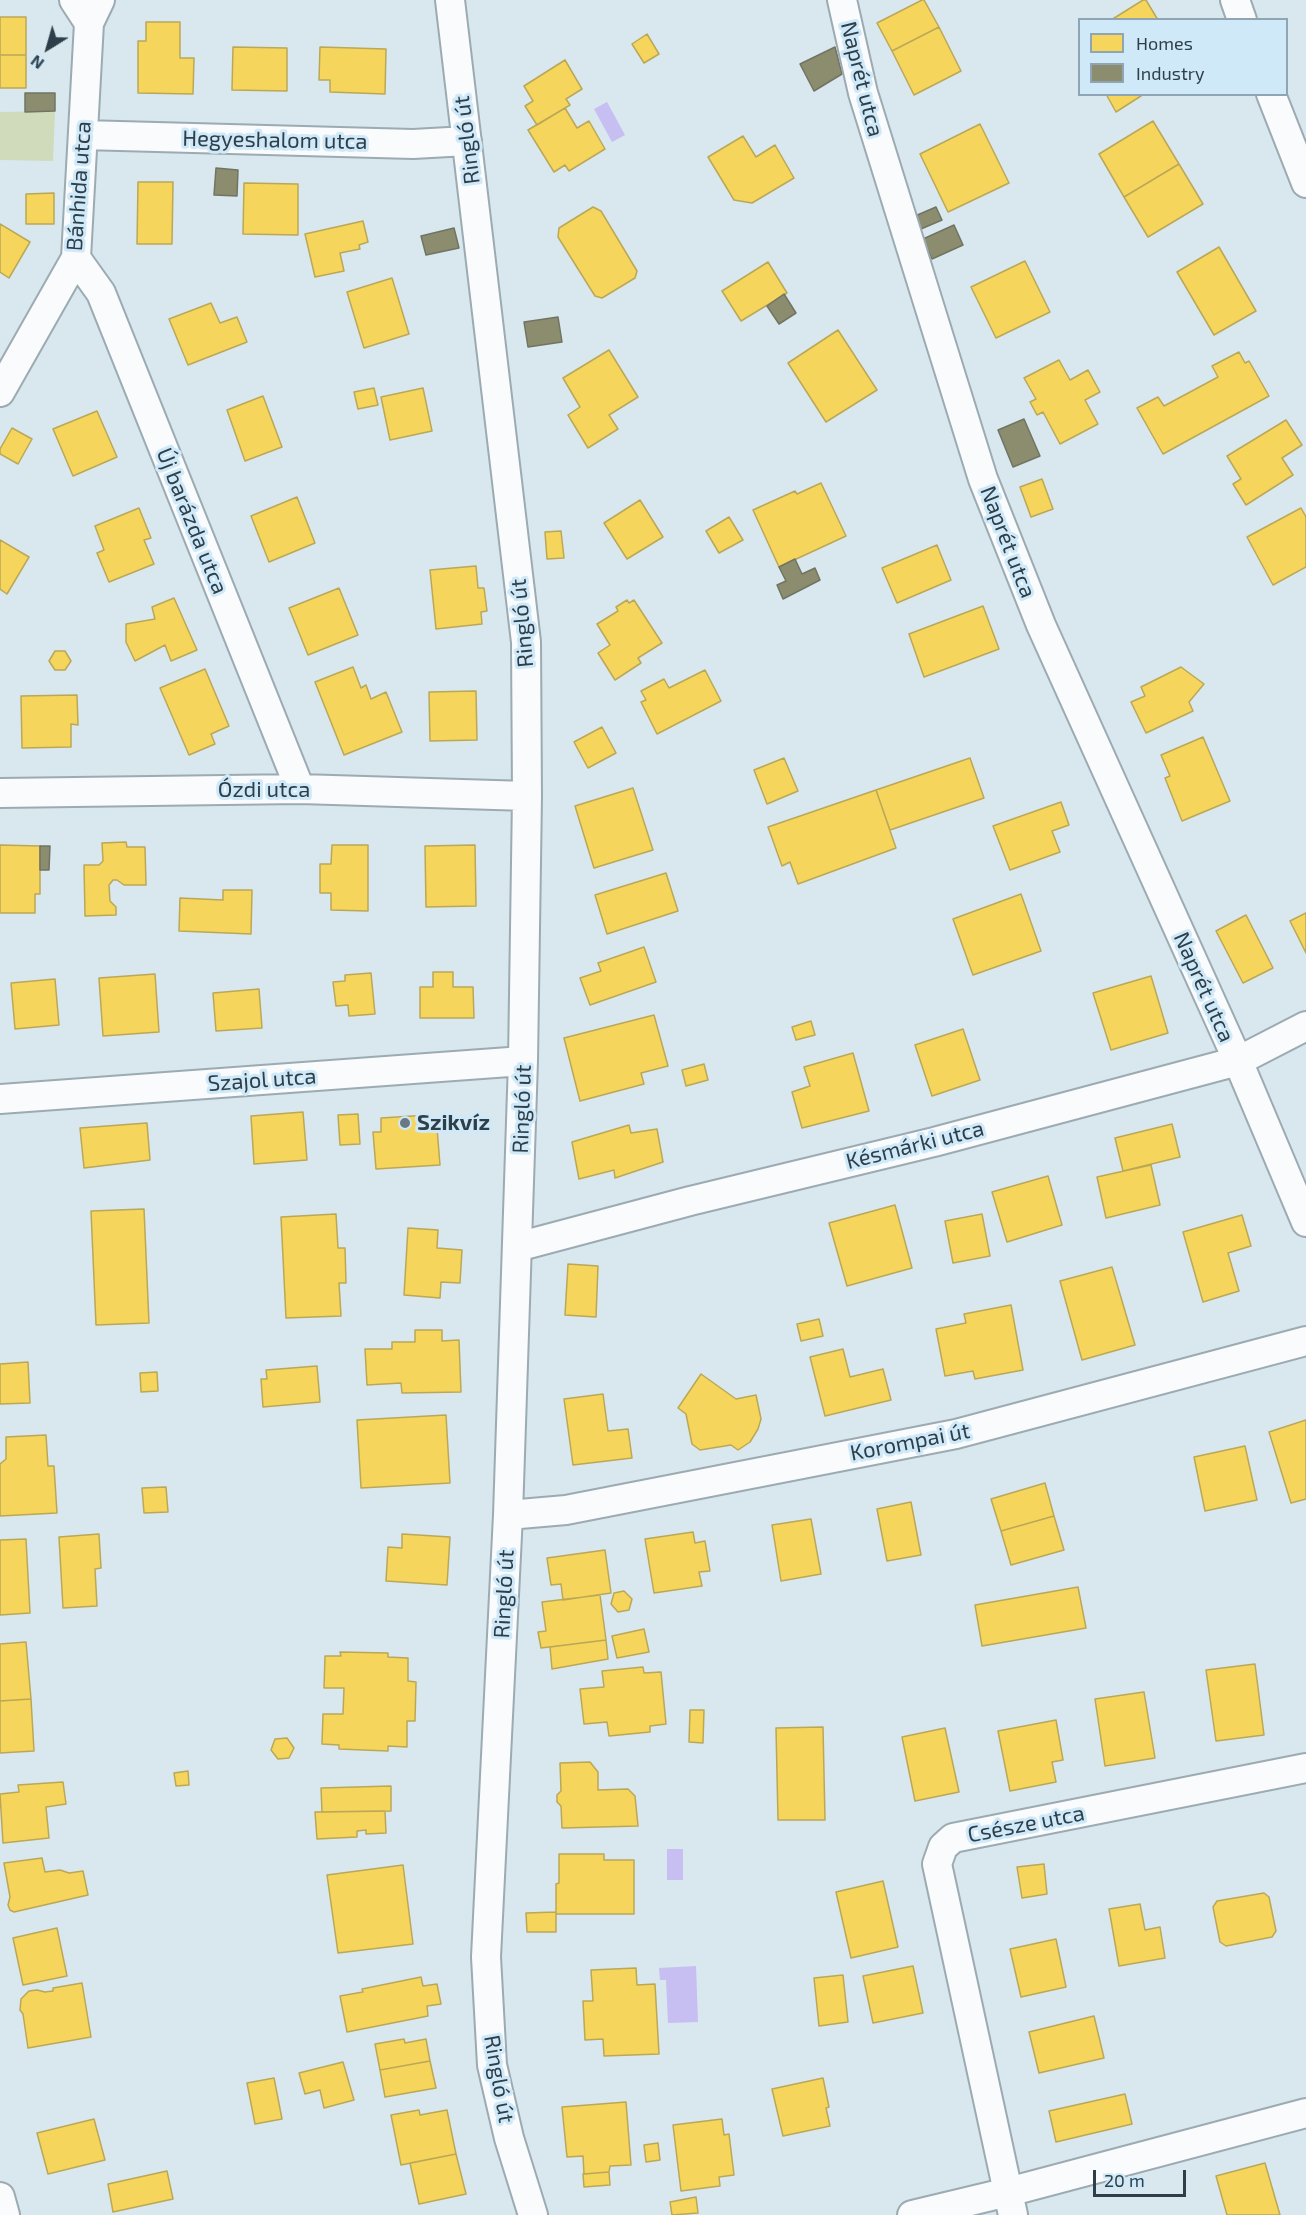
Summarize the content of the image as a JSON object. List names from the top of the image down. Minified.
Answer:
{"streets":{"street":["Naprét utca","Hegyeshalom utca","Ringló út","Bánhida utca","Új barázda utca","Ózdi utca","Szajol utca","Késmárki utca","Korompai út","Csésze utca"]},"crossings":[["Naprét utca","Késmárki utca"],["Hegyeshalom utca","Ringló út"],["Hegyeshalom utca","Bánhida utca"],["Ringló út","Ózdi utca"],["Ringló út","Szajol utca"],["Ringló út","Késmárki utca"],["Ringló út","Korompai út"],["Bánhida utca","Új barázda utca"],["Új barázda utca","Ózdi utca"]],"places":["Szikvíz"],"legend":["Homes","Industry"],"scale_bar":"20 m","north":"bottom left"}
